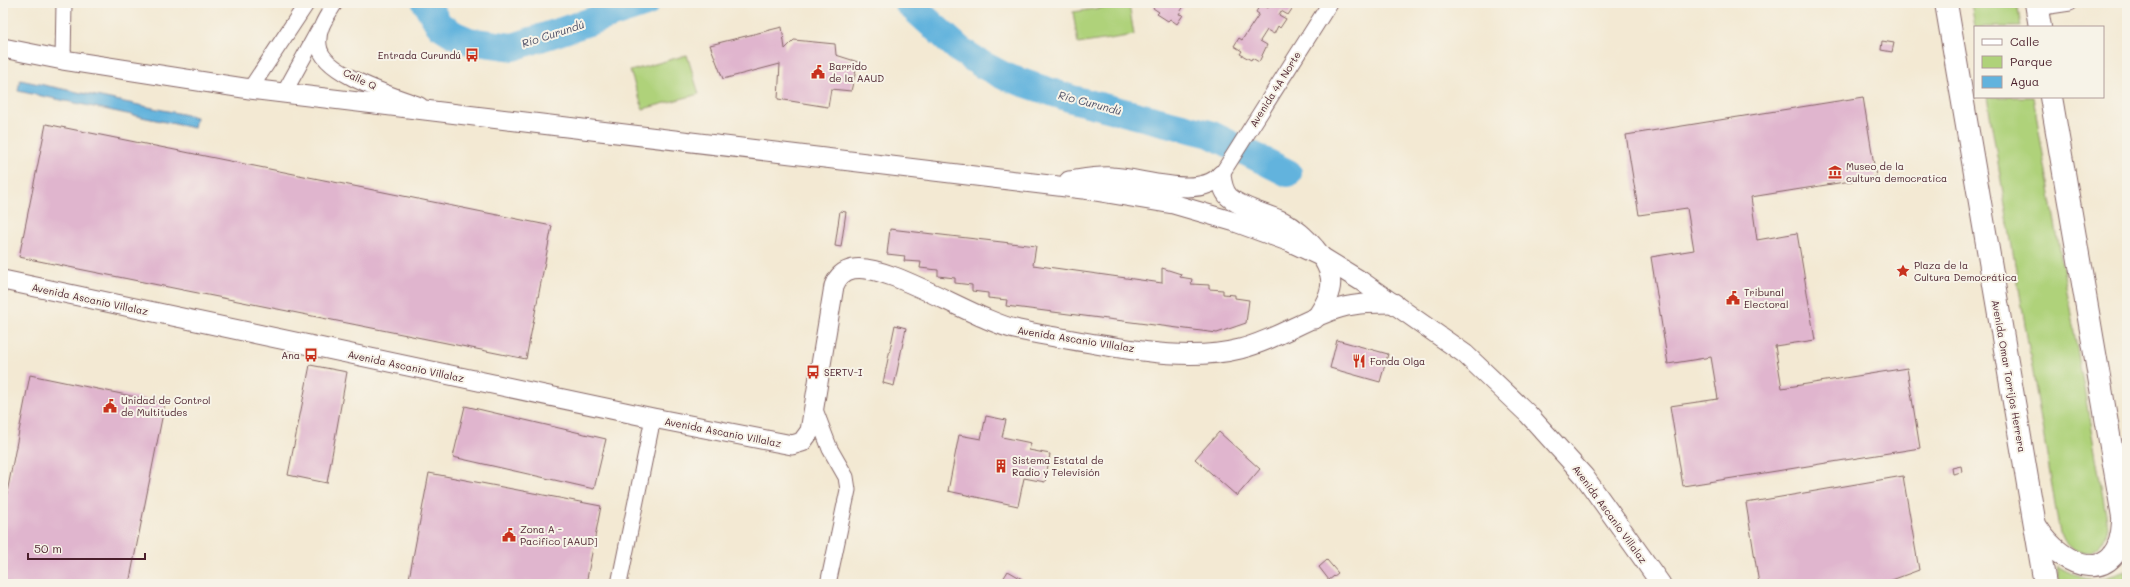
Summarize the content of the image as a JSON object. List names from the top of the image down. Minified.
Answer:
{"streets":{"highway":["Avenida Omar Torrijos Herrera"],"main road":["Avenida Ascanio Villalaz"],"street":["Calle Q","Avenida 4A Norte"]},"crossings":[["Calle Q","Avenida Ascanio Villalaz"]],"water":["Río Curundú"],"places":{"bus stop":["Entrada Curundú","Ana","SERTV-I"],"public building":["Barrido de la AAUD","Tribunal Electoral","Unidad de Control de Multitudes","Zona A - Pacìfico [AAUD]"],"museum":["Museo de la cultura democratica"],"place":["Plaza de la Cultura Democrática"],"restaurant":["Fonda Olga"],"building":["Sistema Estatal de Radio y Televisión"]},"legend":["Calle","Parque","Agua"],"scale_bar":"50 m"}
